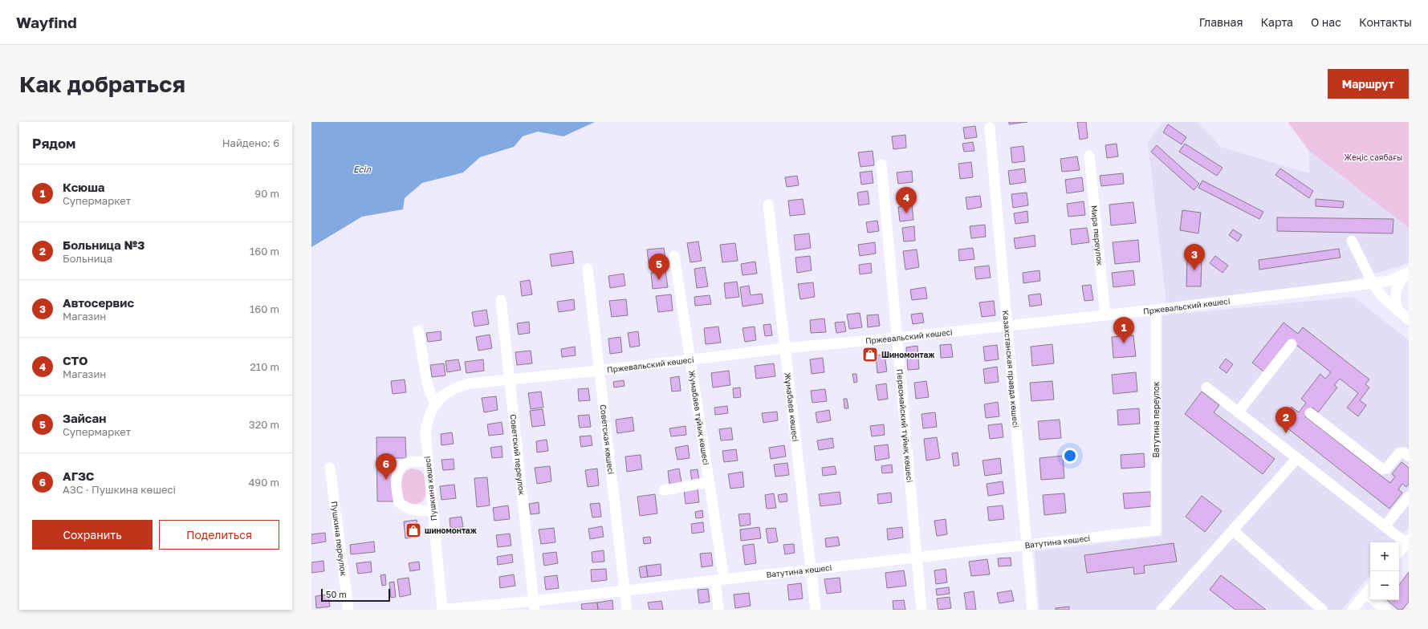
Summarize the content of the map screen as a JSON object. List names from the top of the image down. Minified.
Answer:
{"streets":{"street":["Мира переулок","Пржевальский көшесі","Казахстанская правда көшесі","Жұмабаев көшесі","Жумабаев тұйық көшесі","Ватутина переулок","Первомайский тұйық көшесі","Советская көшесі","Советский переулок","Пушкина көшесі","Пушкина переулок","Ватутина көшесі"]},"crossings":[["Мира переулок","Пржевальский көшесі"],["Пржевальский көшесі","Казахстанская правда көшесі"],["Пржевальский көшесі","Жұмабаев көшесі"],["Пржевальский көшесі","Жумабаев тұйық көшесі"],["Пржевальский көшесі","Ватутина переулок"],["Пржевальский көшесі","Первомайский тұйық көшесі"],["Пржевальский көшесі","Советская көшесі"],["Пржевальский көшесі","Советский переулок"],["Пржевальский көшесі","Пушкина көшесі"],["Казахстанская правда көшесі","Ватутина көшесі"],["Жұмабаев көшесі","Ватутина көшесі"],["Жумабаев тұйық көшесі","Ватутина көшесі"],["Ватутина переулок","Ватутина көшесі"],["Первомайский тұйық көшесі","Ватутина көшесі"],["Советская көшесі","Ватутина көшесі"],["Советский переулок","Ватутина көшесі"],["Пушкина көшесі","Ватутина көшесі"]],"water":["Есіл"],"parks":["Жеңіс саябағы"],"places":{"shop":["Шиномонтаж","шиномонтаж"]},"scale_bar":"50 m","page":{"header":"Wayfind","nav":["Главная","Карта","О нас","Контакты"],"buttons":["Маршрут",["Сохранить","Поделиться"]],"title":"Как добраться","heading":["Рядом","Найдено: 6"],"list":[{"mark":"1","name":"Ксюша","note":"Супермаркет","value":"90 m"},{"mark":"2","name":"Больница №3","note":"Больница","value":"160 m"},{"mark":"3","name":"Автосервис","note":"Магазин","value":"160 m"},{"mark":"4","name":"СТО","note":"Магазин","value":"210 m"},{"mark":"5","name":"Зайсан","note":"Супермаркет","value":"320 m"},{"mark":"6","name":"АГЗС","note":"АЗС · Пушкина көшесі","value":"490 m"}],"pins":["4","3","5","1","2","6"],"map_buttons":["+","−"],"scale":"50 m"}}
